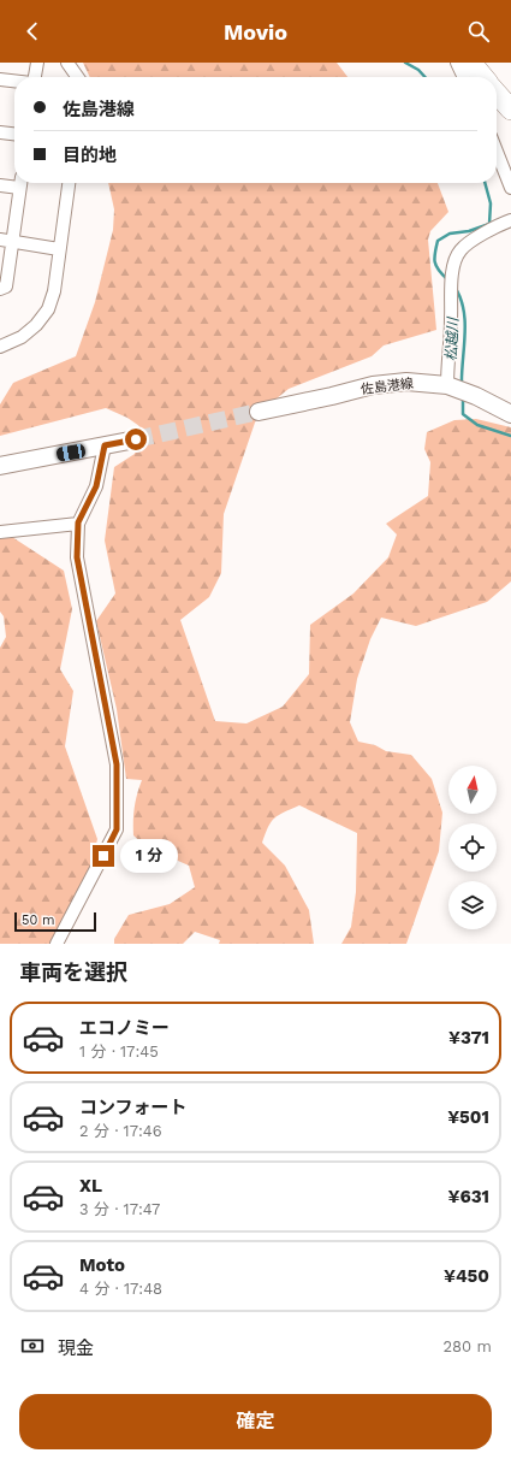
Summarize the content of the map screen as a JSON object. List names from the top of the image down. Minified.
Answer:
{"streets":{"main road":["佐島港線"]},"water":["松越川"],"scale_bar":"50 m","north":"top","page":{"header":"Movio","banner":["佐島港線","目的地"],"bubble":"1 分","scale":"50 m","heading":"車両を選択","list":[{"name":"エコノミー","note":"1 分 · 17:45","value":"¥371"},{"name":"コンフォート","note":"2 分 · 17:46","value":"¥501"},{"name":"XL","note":"3 分 · 17:47","value":"¥631"},{"name":"Moto","note":"4 分 · 17:48","value":"¥450"}],"pay":["現金","280 m"],"buttons":"確定"}}
